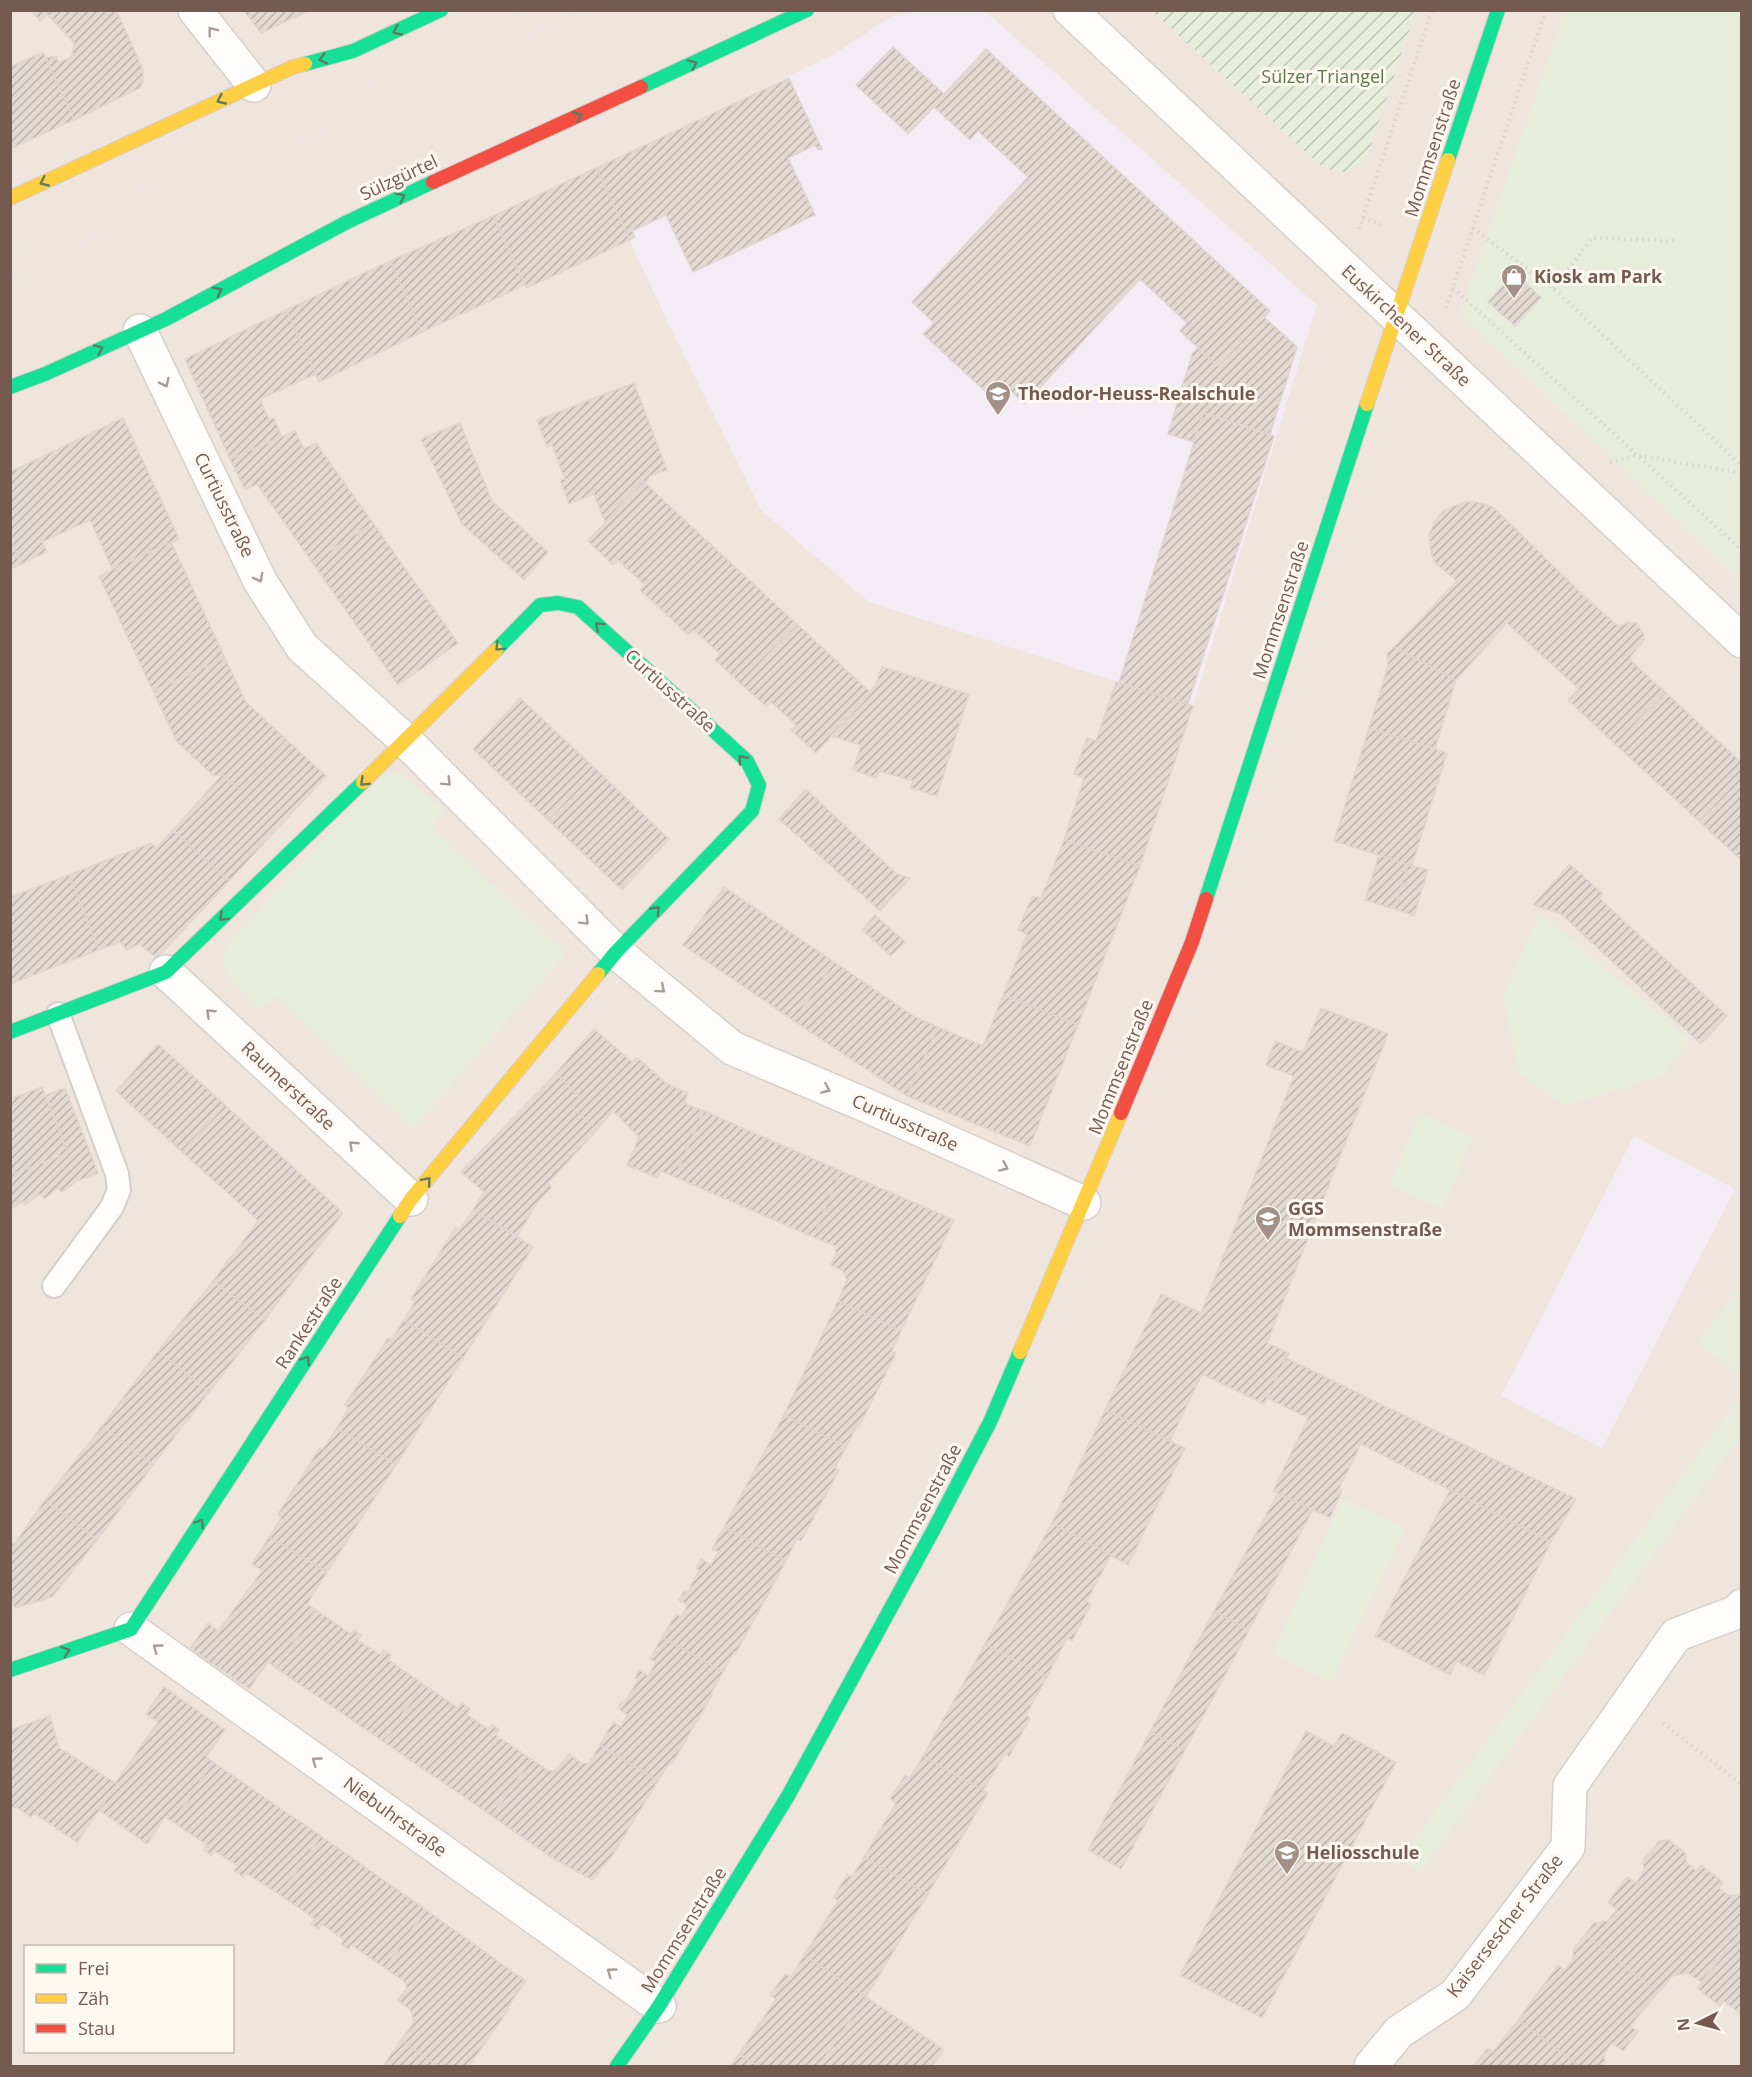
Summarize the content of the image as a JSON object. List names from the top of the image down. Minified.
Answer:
{"streets":{"street":["Mommsenstraße","Sülzgürtel","Euskirchener Straße","Curtiusstraße","Raumerstraße","Rankestraße","Niebuhrstraße","Kaisersescher Straße"]},"crossings":[["Mommsenstraße","Euskirchener Straße"],["Mommsenstraße","Curtiusstraße"],["Mommsenstraße","Niebuhrstraße"],["Sülzgürtel","Curtiusstraße"],["Curtiusstraße","Rankestraße"],["Raumerstraße","Rankestraße"],["Rankestraße","Niebuhrstraße"]],"one_way":["Sülzgürtel","Raumerstraße","Rankestraße","Niebuhrstraße"],"parks":["Sülzer Triangel"],"places":{"shop":["Kiosk am Park"],"school or university":["Theodor-Heuss-Realschule","GGS Mommsenstraße","Heliosschule"]},"legend":["Frei","Zäh","Stau"],"north":"left"}
